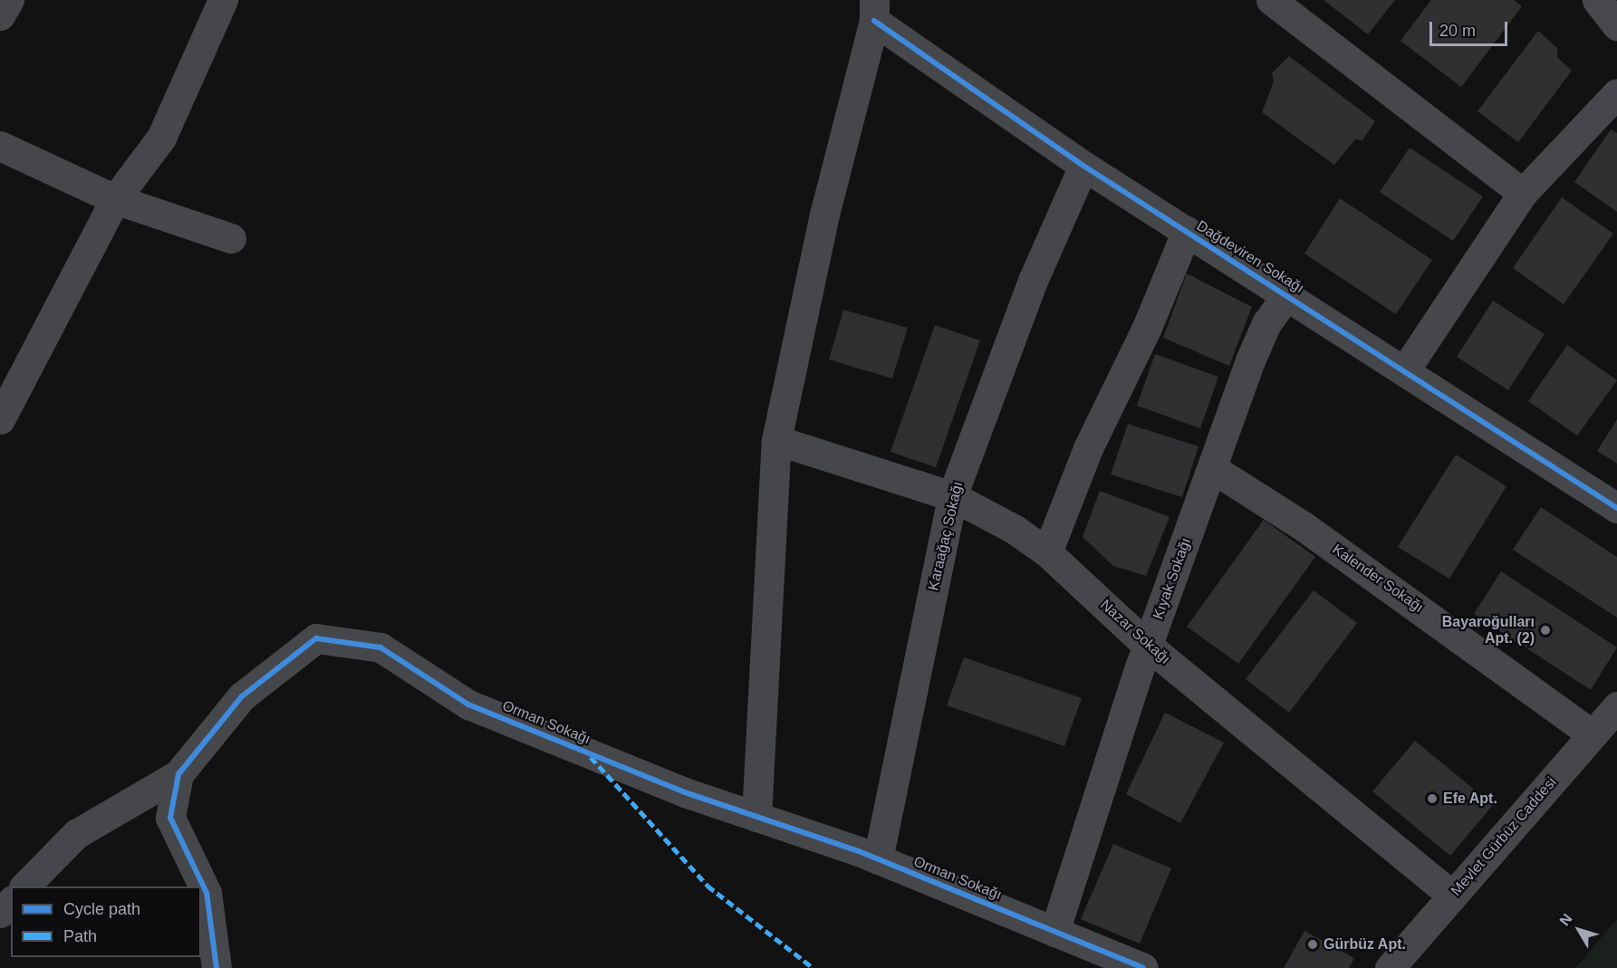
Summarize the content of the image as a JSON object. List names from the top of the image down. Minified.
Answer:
{"streets":{"street":["Dağdeviren Sokağı","Karaağaç Sokağı","Kıyak Sokağı","Kalender Sokağı","Nazar Sokağı","Orman Sokağı","Mevlet Gürbüz Caddesi"]},"crossings":[["Dağdeviren Sokağı","Karaağaç Sokağı"],["Dağdeviren Sokağı","Kıyak Sokağı"],["Karaağaç Sokağı","Nazar Sokağı"],["Karaağaç Sokağı","Orman Sokağı"],["Kıyak Sokağı","Kalender Sokağı"],["Kıyak Sokağı","Nazar Sokağı"],["Kıyak Sokağı","Orman Sokağı"],["Kalender Sokağı","Mevlet Gürbüz Caddesi"],["Nazar Sokağı","Mevlet Gürbüz Caddesi"]],"places":["Bayaroğulları Apt. (2)","Efe Apt.","Gürbüz Apt."],"legend":["Cycle path","Path"],"scale_bar":"20 m","north":"top left"}
